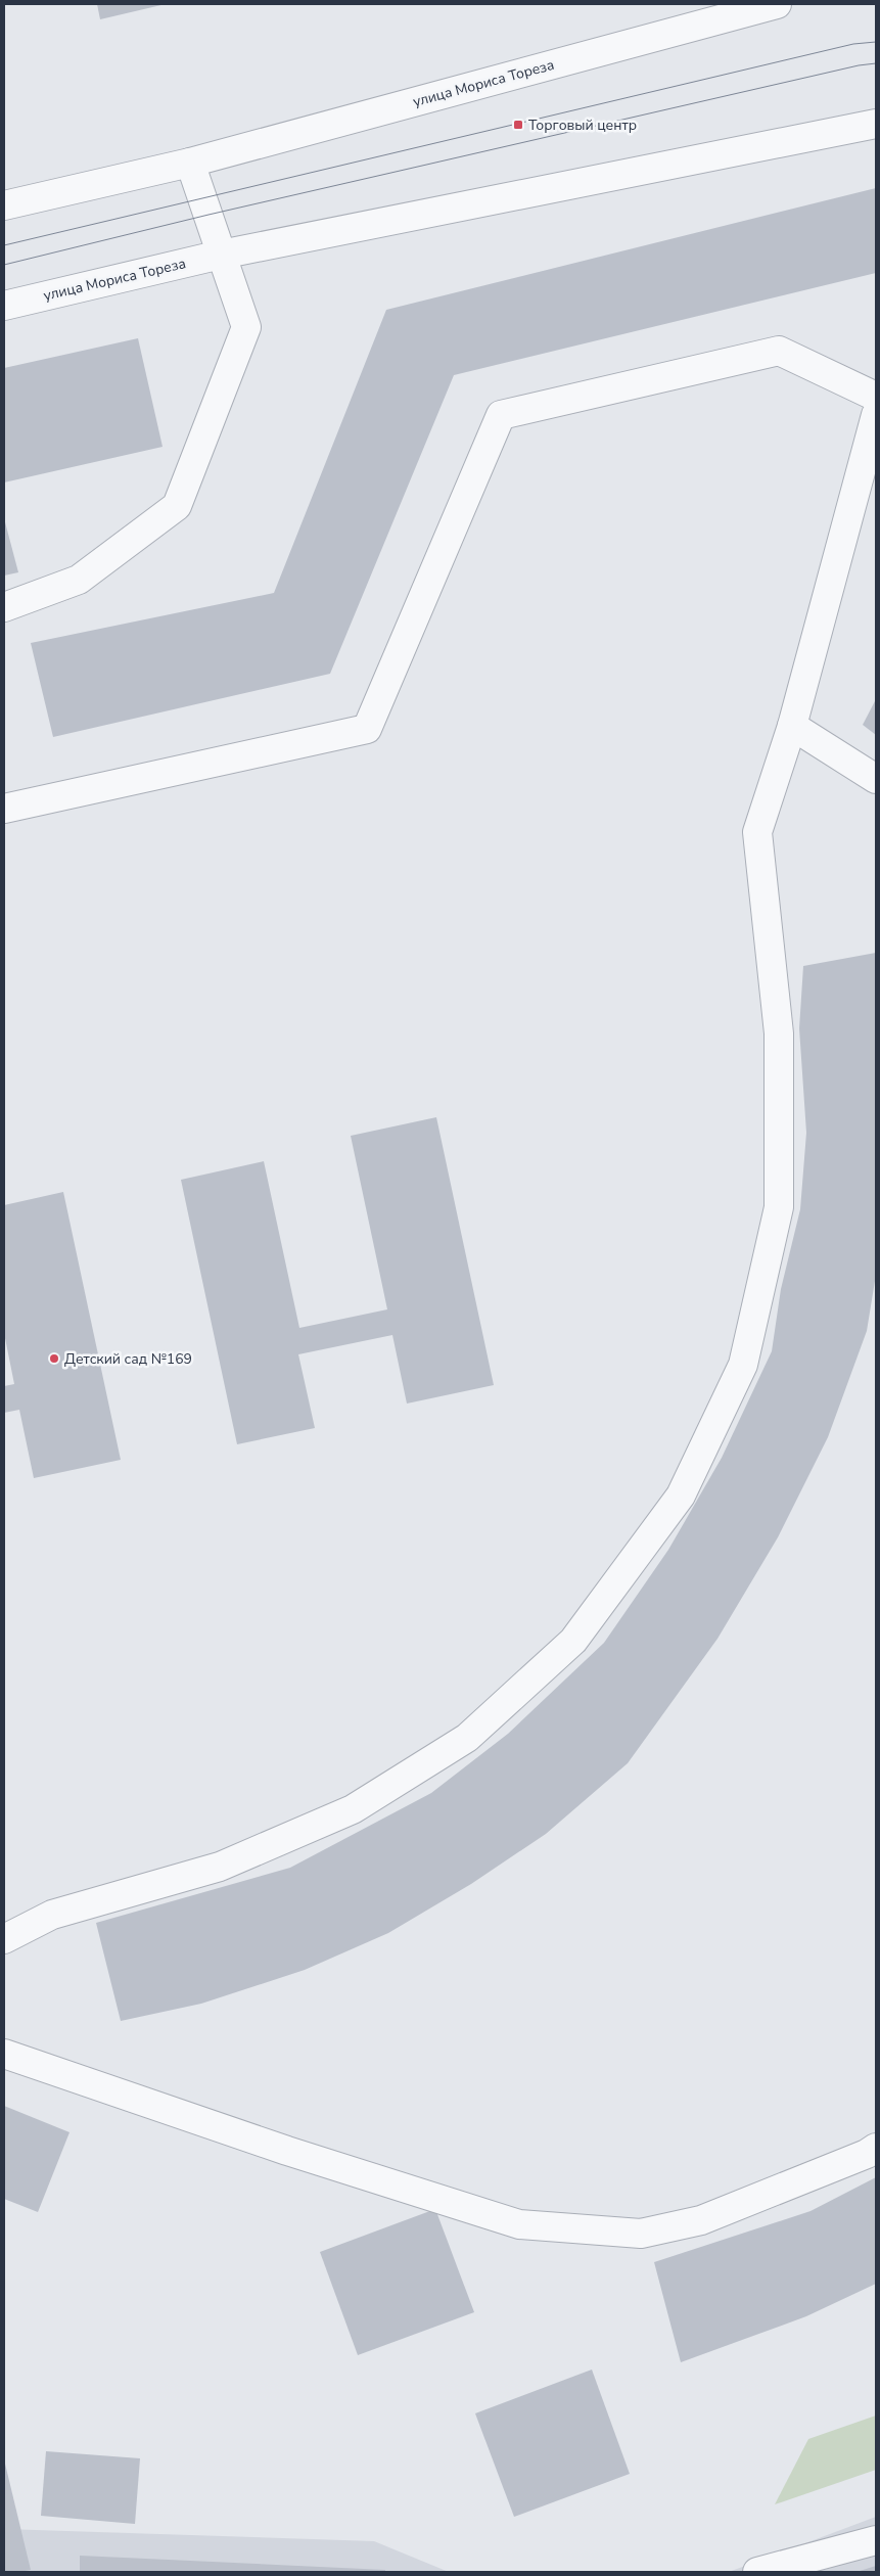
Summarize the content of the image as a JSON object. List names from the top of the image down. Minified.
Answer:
{"streets":{"street":["улица Мориса Тореза"]},"places":{"transit":["Торговый центр"],"other":["Детский сад №169"]}}
